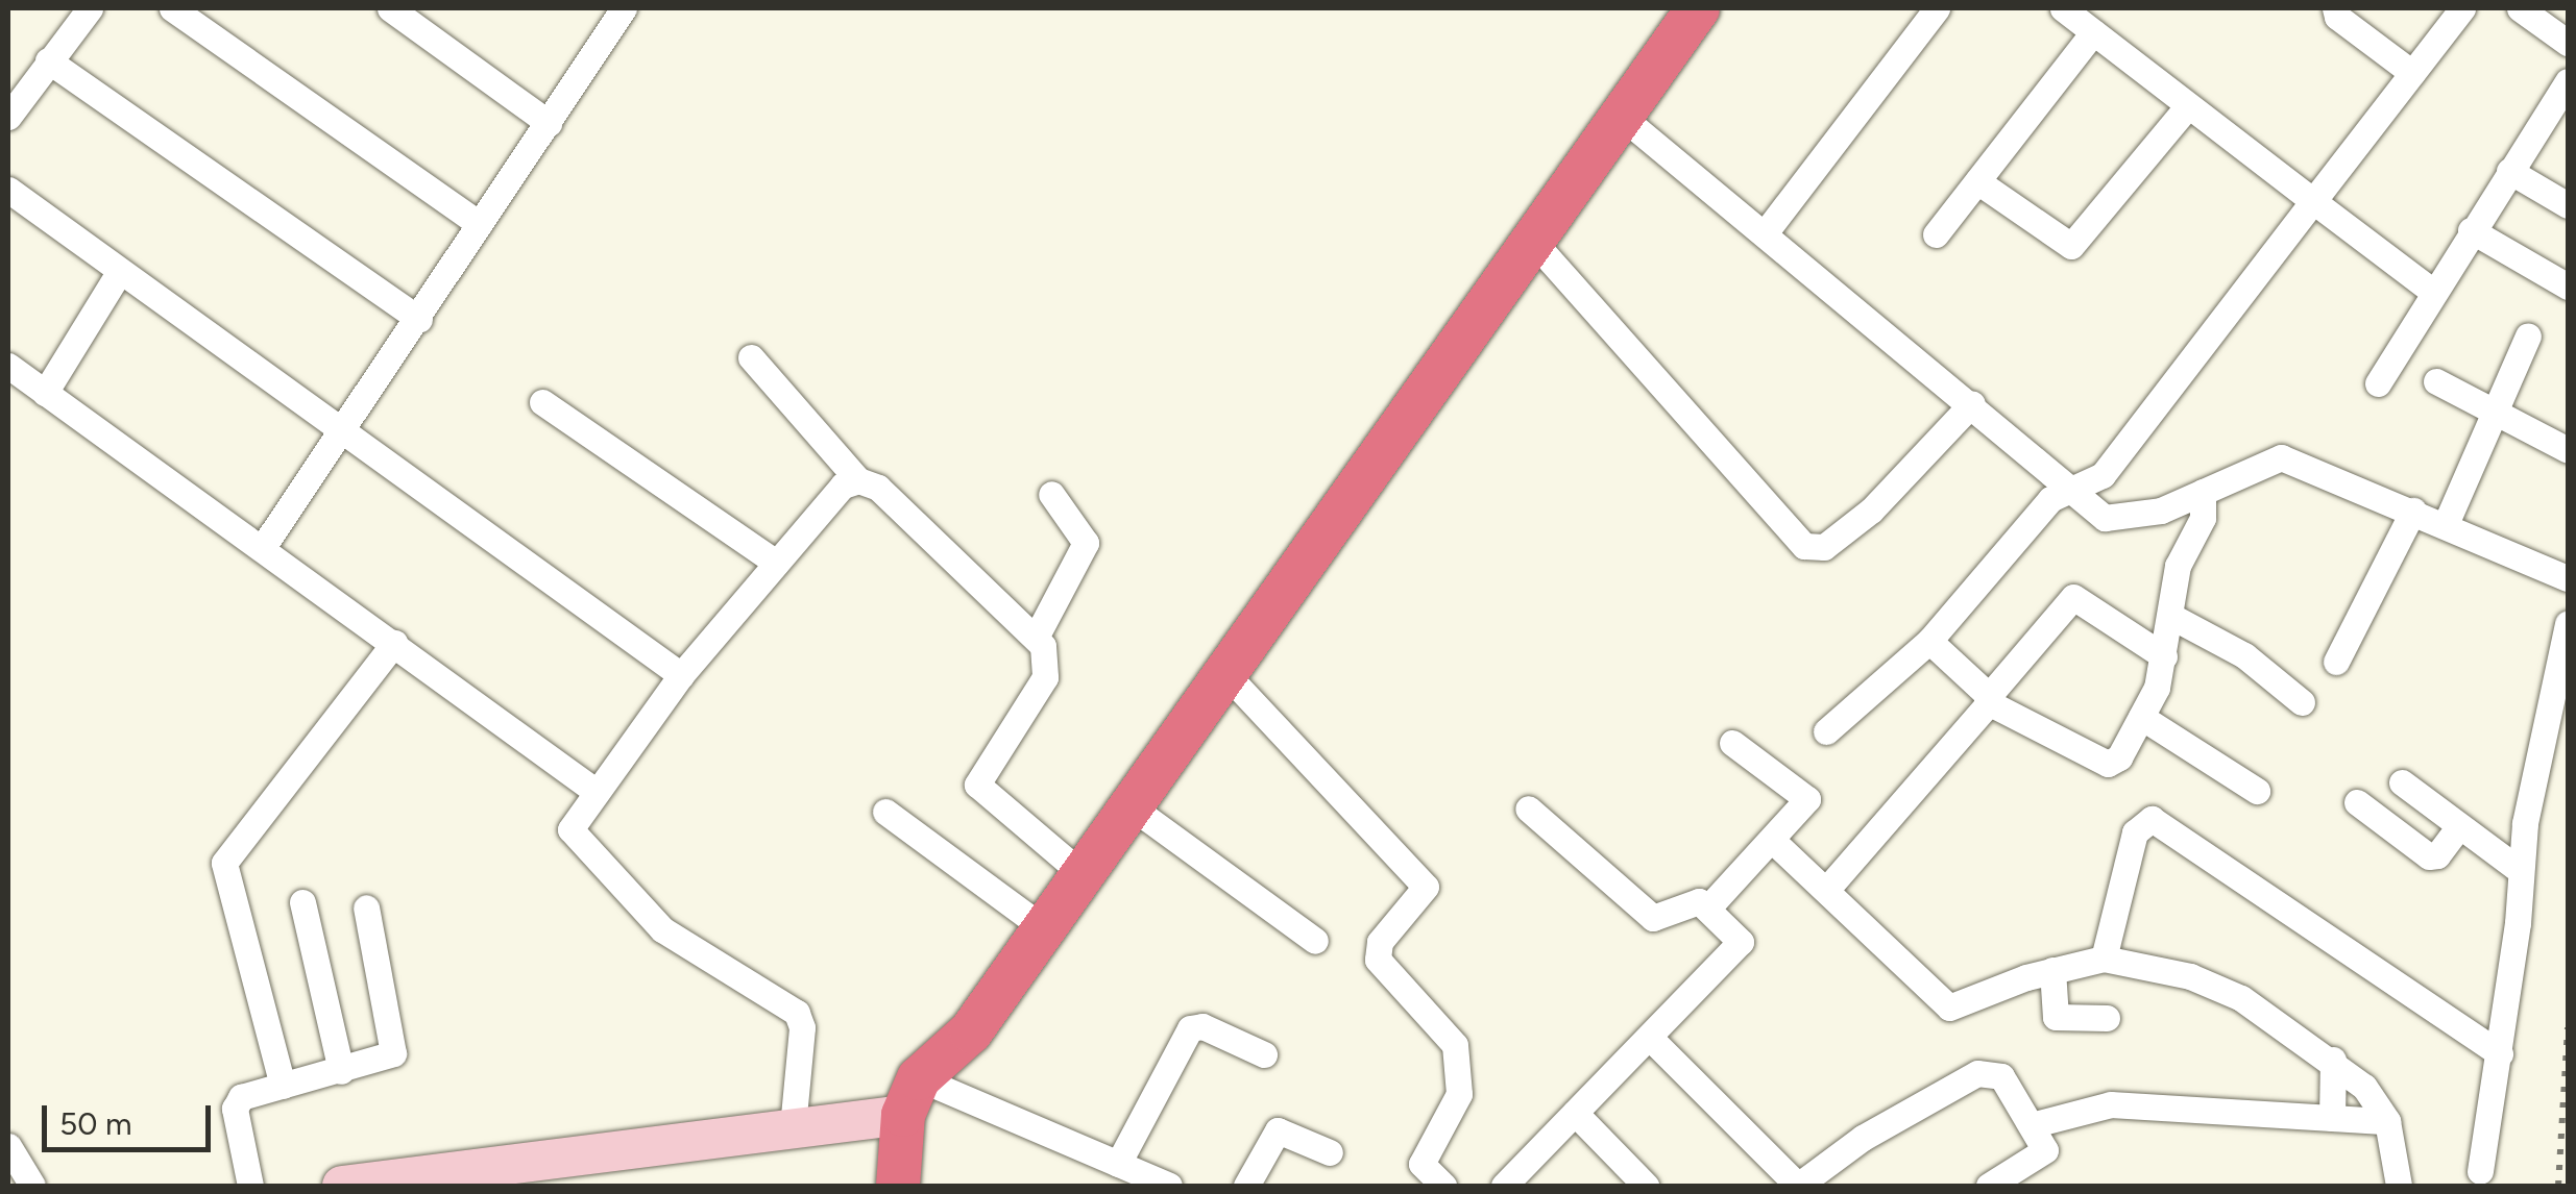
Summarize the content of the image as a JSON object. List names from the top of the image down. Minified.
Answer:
{"scale_bar":"50 m"}
